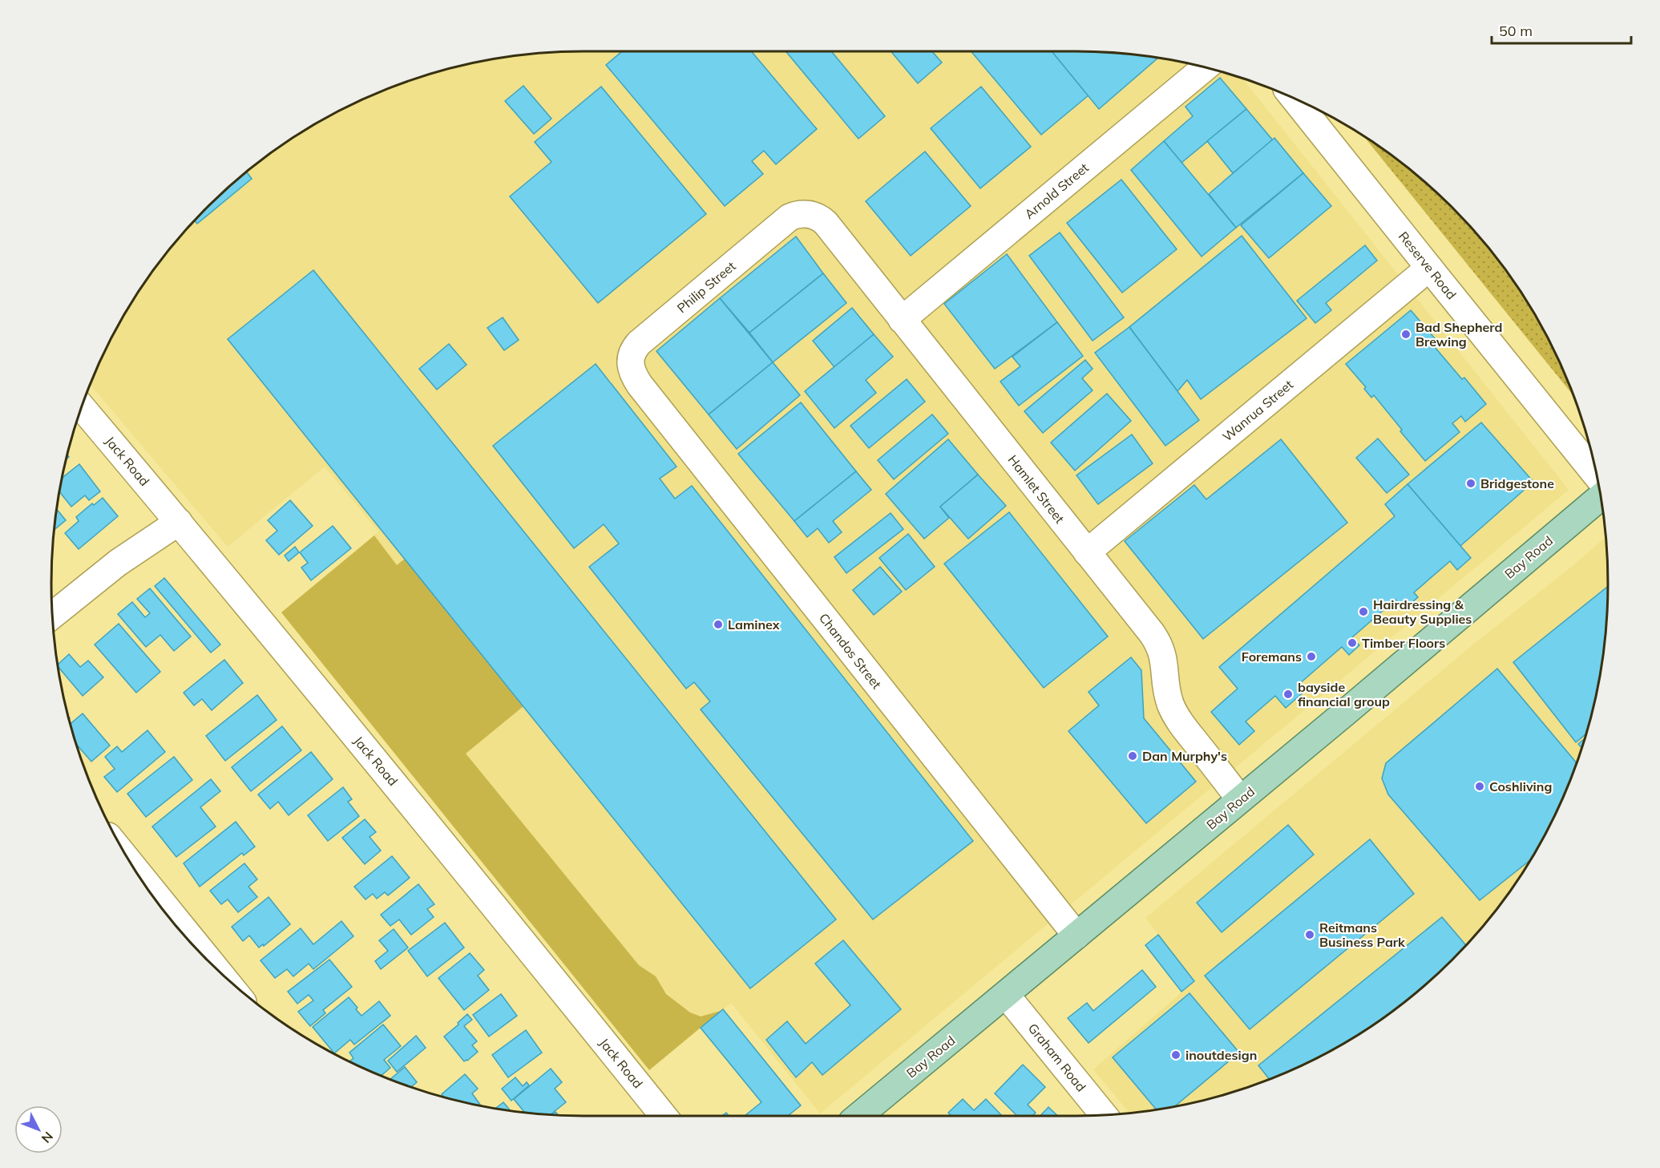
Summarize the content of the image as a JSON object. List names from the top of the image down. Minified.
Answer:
{"streets":{"main road":["Bay Road"],"street":["Arnold Street","Reserve Road","Philip Street","Wanrua Street","Jack Road","Hamlet Street","Chandos Street","Graham Road"]},"crossings":[["Arnold Street","Hamlet Street"],["Reserve Road","Wanrua Street"],["Philip Street","Hamlet Street"],["Philip Street","Chandos Street"],["Wanrua Street","Hamlet Street"],["Hamlet Street","Bay Road"],["Bay Road","Chandos Street"],["Bay Road","Graham Road"]],"places":["Bad Shepherd Brewing","Bridgestone","Hairdressing & Beauty Supplies","Laminex","Timber Floors","Foremans","bayside financial group","Dan Murphy's","Coshliving","Reitmans Business Park","inoutdesign"],"scale_bar":"50 m","north":"bottom right"}
